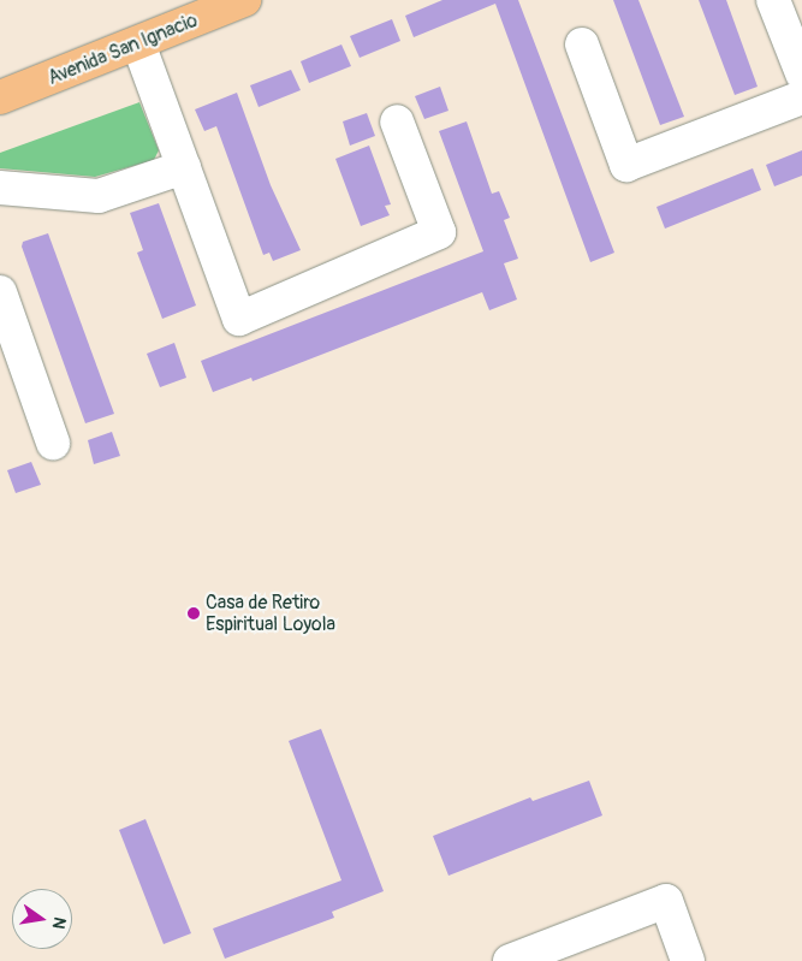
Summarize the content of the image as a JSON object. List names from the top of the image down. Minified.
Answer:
{"streets":{"main road":["Avenida San Ignacio"]},"places":["Casa de Retiro Espiritual Loyola"],"north":"right"}
